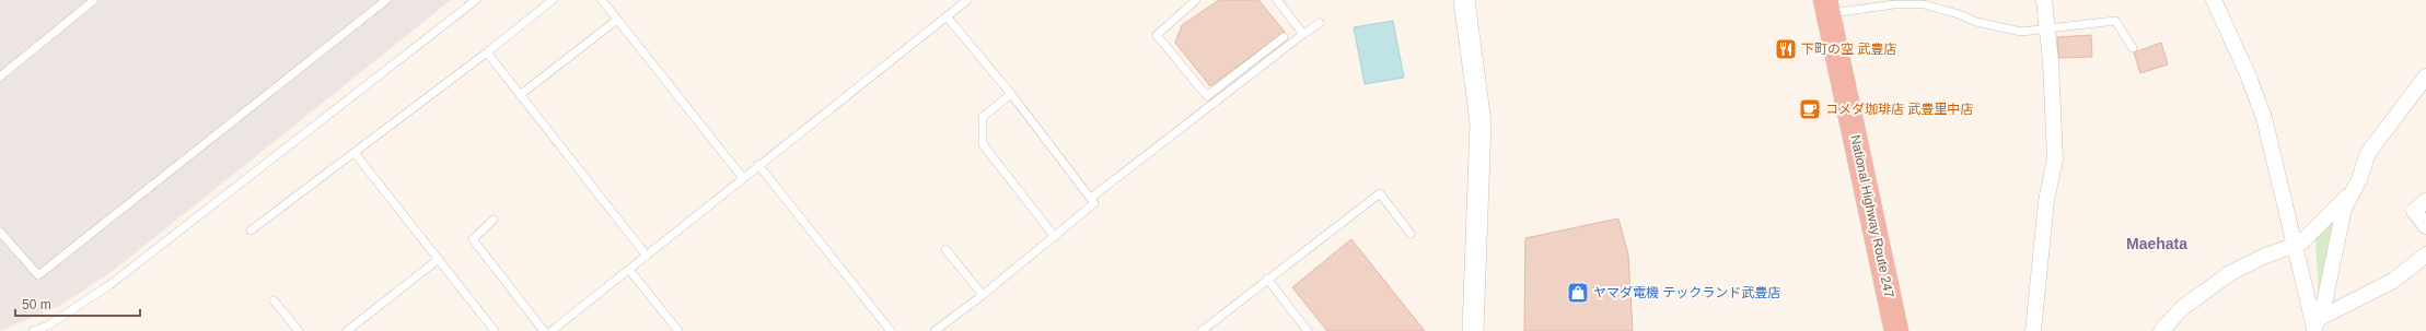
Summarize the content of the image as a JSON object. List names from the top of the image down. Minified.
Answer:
{"streets":{"highway":["National Highway Route 247"]},"districts":["Maehata"],"places":{"restaurant":["下町の空 武豊店"],"cafe":["コメダ珈琲店 武豊里中店"],"shop":["ヤマダ電機 テックランド武豊店"]},"scale_bar":"50 m"}
